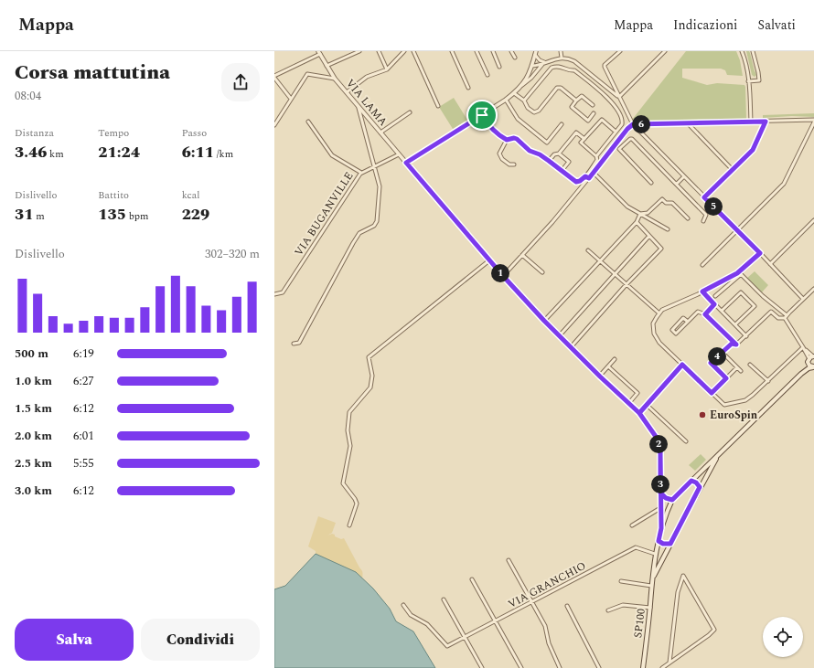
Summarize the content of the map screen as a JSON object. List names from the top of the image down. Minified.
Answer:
{"streets":{"main road":["SP100"],"street":["VIA LAMA","VIA BUGANVILLE","VIA GRANCHIO"]},"crossings":[["VIA LAMA","VIA BUGANVILLE"],["VIA LAMA","SP100"],["VIA GRANCHIO","SP100"]],"places":["EuroSpin"],"page":{"header":"Mappa","nav":["Mappa","Indicazioni","Salvati"],"heading":["Corsa mattutina","08:04"],"stats":[["Distanza","3.46 km"],["Tempo","21:24"],["Passo","6:11 /km"],["Dislivello","31 m"],["Battito","135 bpm"],["kcal","229"]],"pins":["6","5","1","4","2","3"],"chart":["Dislivello","302–320 m"],"list":[{"name":"500 m","note":"6:19"},{"name":"1.0 km","note":"6:27"},{"name":"1.5 km","note":"6:12"},{"name":"2.0 km","note":"6:01"},{"name":"2.5 km","note":"5:55"},{"name":"3.0 km","note":"6:12"}],"buttons":["Salva","Condividi"]}}
